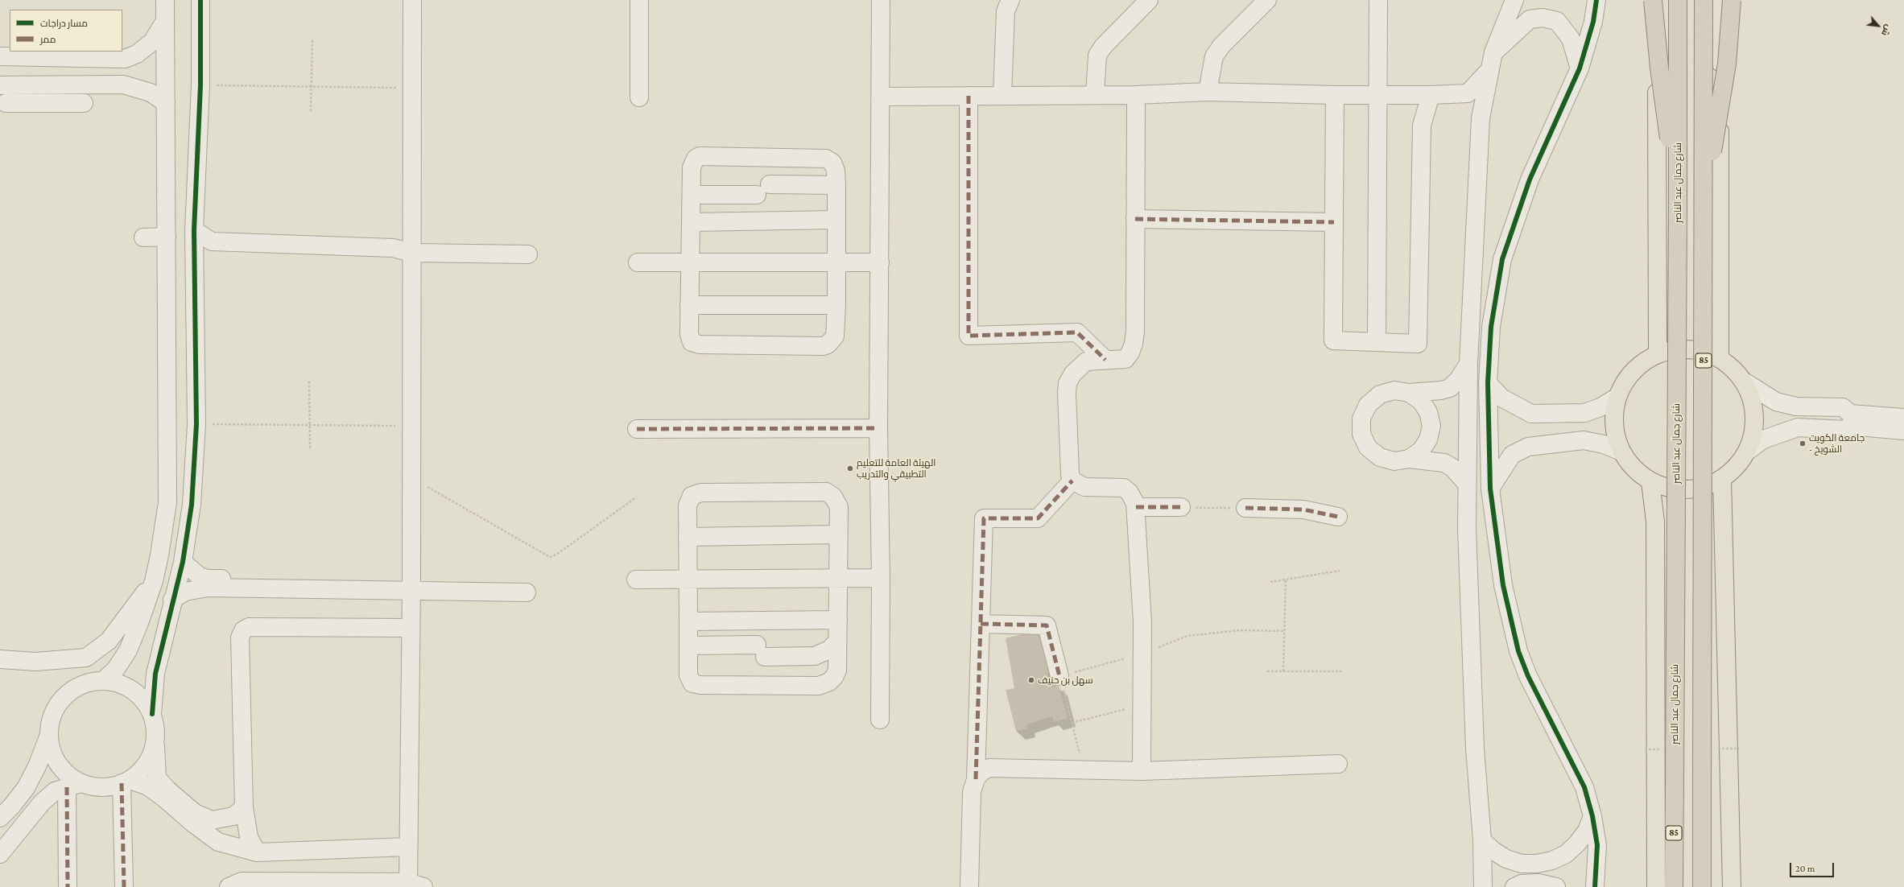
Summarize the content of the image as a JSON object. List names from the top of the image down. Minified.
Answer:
{"streets":{"highway":["شارع جمال عبد الناصر","85"]},"places":["جامعة الكويت - الشويخ","الهيئة العامة للتعليم التطبيقي والتدريب","سهل بن حنيف"],"legend":["مسار دراجات","ممر"],"scale_bar":"20 m","north":"bottom right"}
